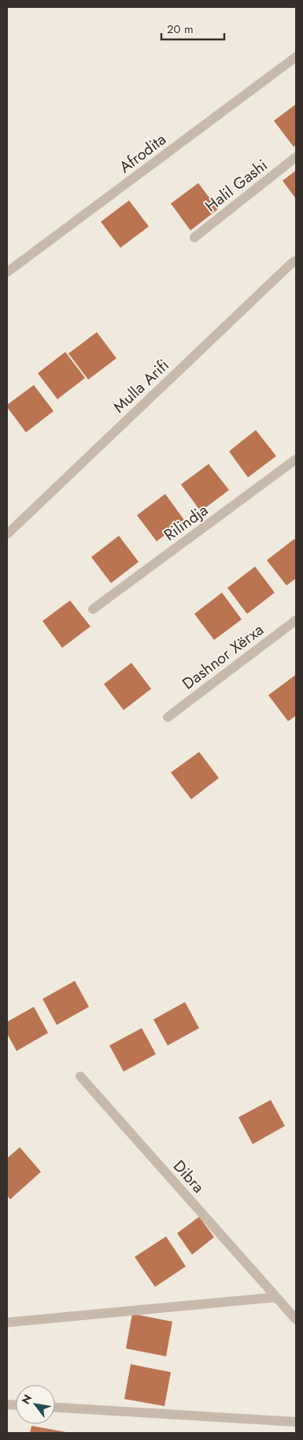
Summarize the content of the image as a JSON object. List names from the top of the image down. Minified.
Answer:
{"streets":{"street":["Afrodita","Halil Gashi","Mulla Arifi","Rilindja","Dashnor Xërxa","Dibra"]},"scale_bar":"20 m","north":"top left"}
